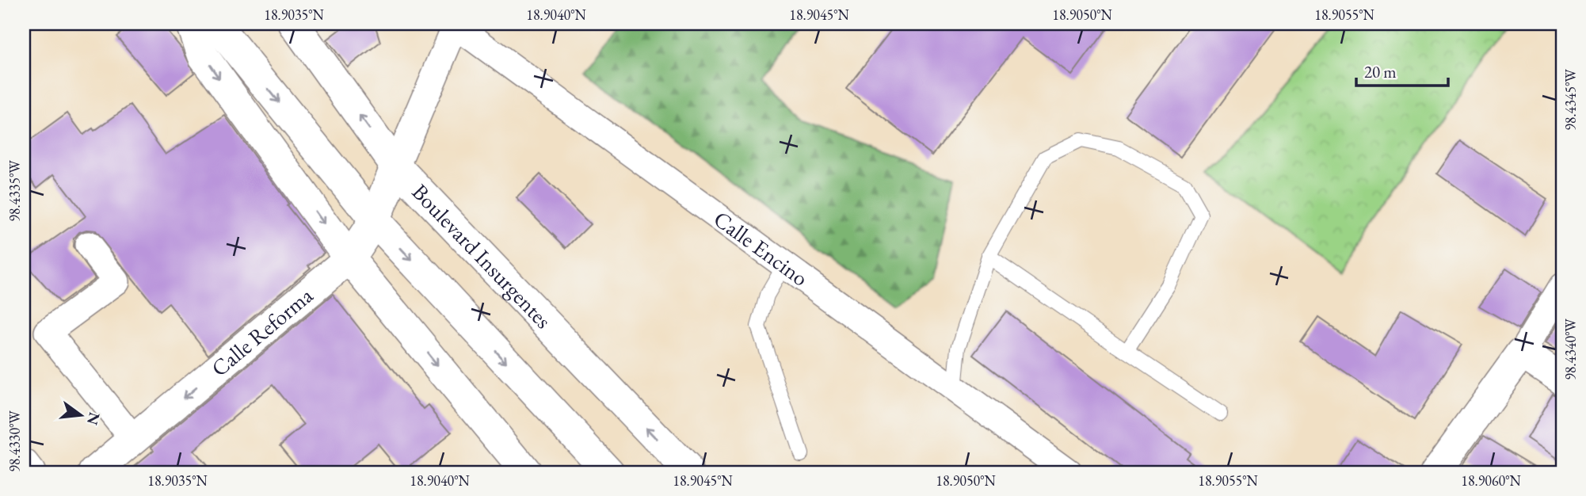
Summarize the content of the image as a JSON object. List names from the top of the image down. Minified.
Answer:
{"streets":{"main road":["Boulevard Insurgentes","Calle Reforma"],"street":["Calle Encino"]},"crossings":[["Boulevard Insurgentes","Calle Reforma"]],"one_way":["Calle Reforma"],"scale_bar":"20 m","north":"right","coordinates":["18.9035°N","18.9040°N","18.9045°N","18.9050°N","18.9055°N","98.4345°W","98.4335°W","98.4340°W","98.4330°W","18.9060°N"]}
